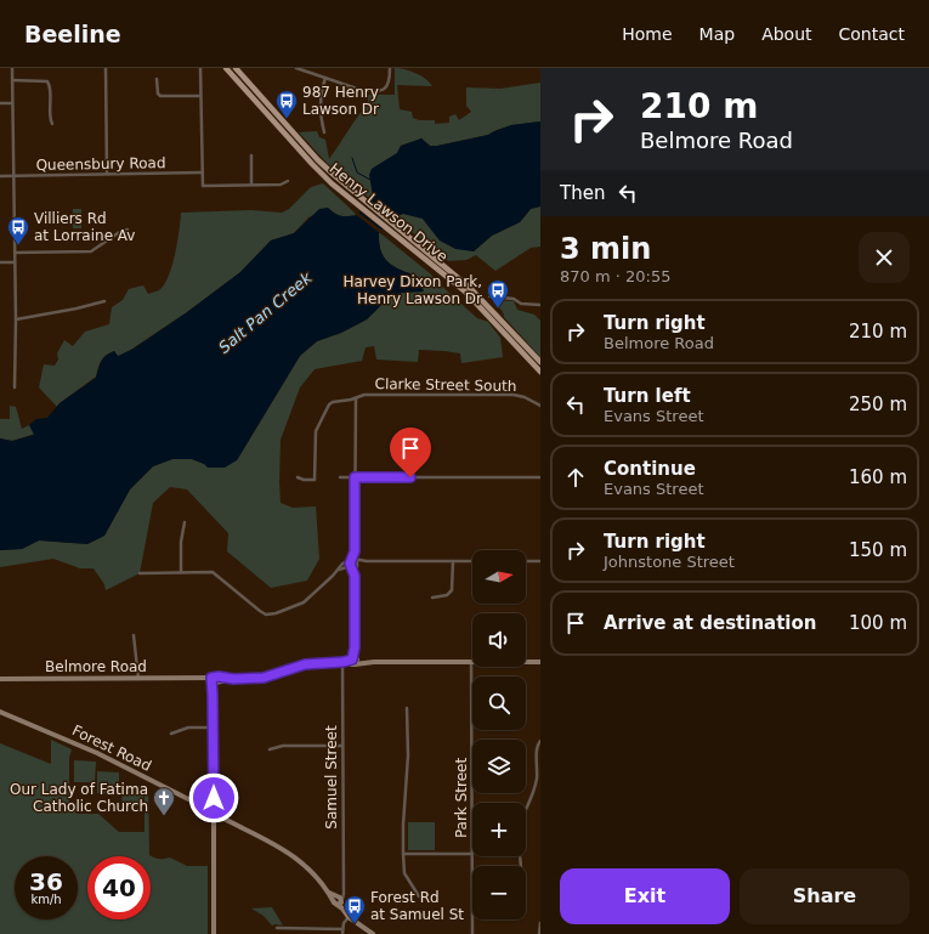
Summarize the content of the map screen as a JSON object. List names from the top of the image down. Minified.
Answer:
{"streets":{"main road":["Henry Lawson Drive"],"street":["Queensbury Road","Clarke Street South","Belmore Road","Forest Road","Samuel Street","Park Street"]},"crossings":[["Belmore Road","Samuel Street"],["Belmore Road","Park Street"],["Forest Road","Samuel Street"]],"water":["Salt Pan Creek"],"places":{"bus stop":["987 Henry Lawson Dr","Villiers Rd at Lorraine Av","Harvey Dixon Park, Henry Lawson Dr","Forest Rd at Samuel St"],"church":["Our Lady of Fatima Catholic Church"]},"north":"right","page":{"header":"Beeline","nav":["Home","Map","About","Contact"],"turn":["210 m","Belmore Road"],"then":"Then","heading":["3 min","870 m · 20:55"],"list":[{"name":"Turn right","note":"Belmore Road","value":"210 m"},{"name":"Turn left","note":"Evans Street","value":"250 m"},{"name":"Continue","note":"Evans Street","value":"160 m"},{"name":"Turn right","note":"Johnstone Street","value":"150 m"},{"name":"Arrive at destination","value":"100 m"}],"map_buttons":["+","−"],"speed":"36 km/h","limit":"40","buttons":["Exit","Share"]}}
